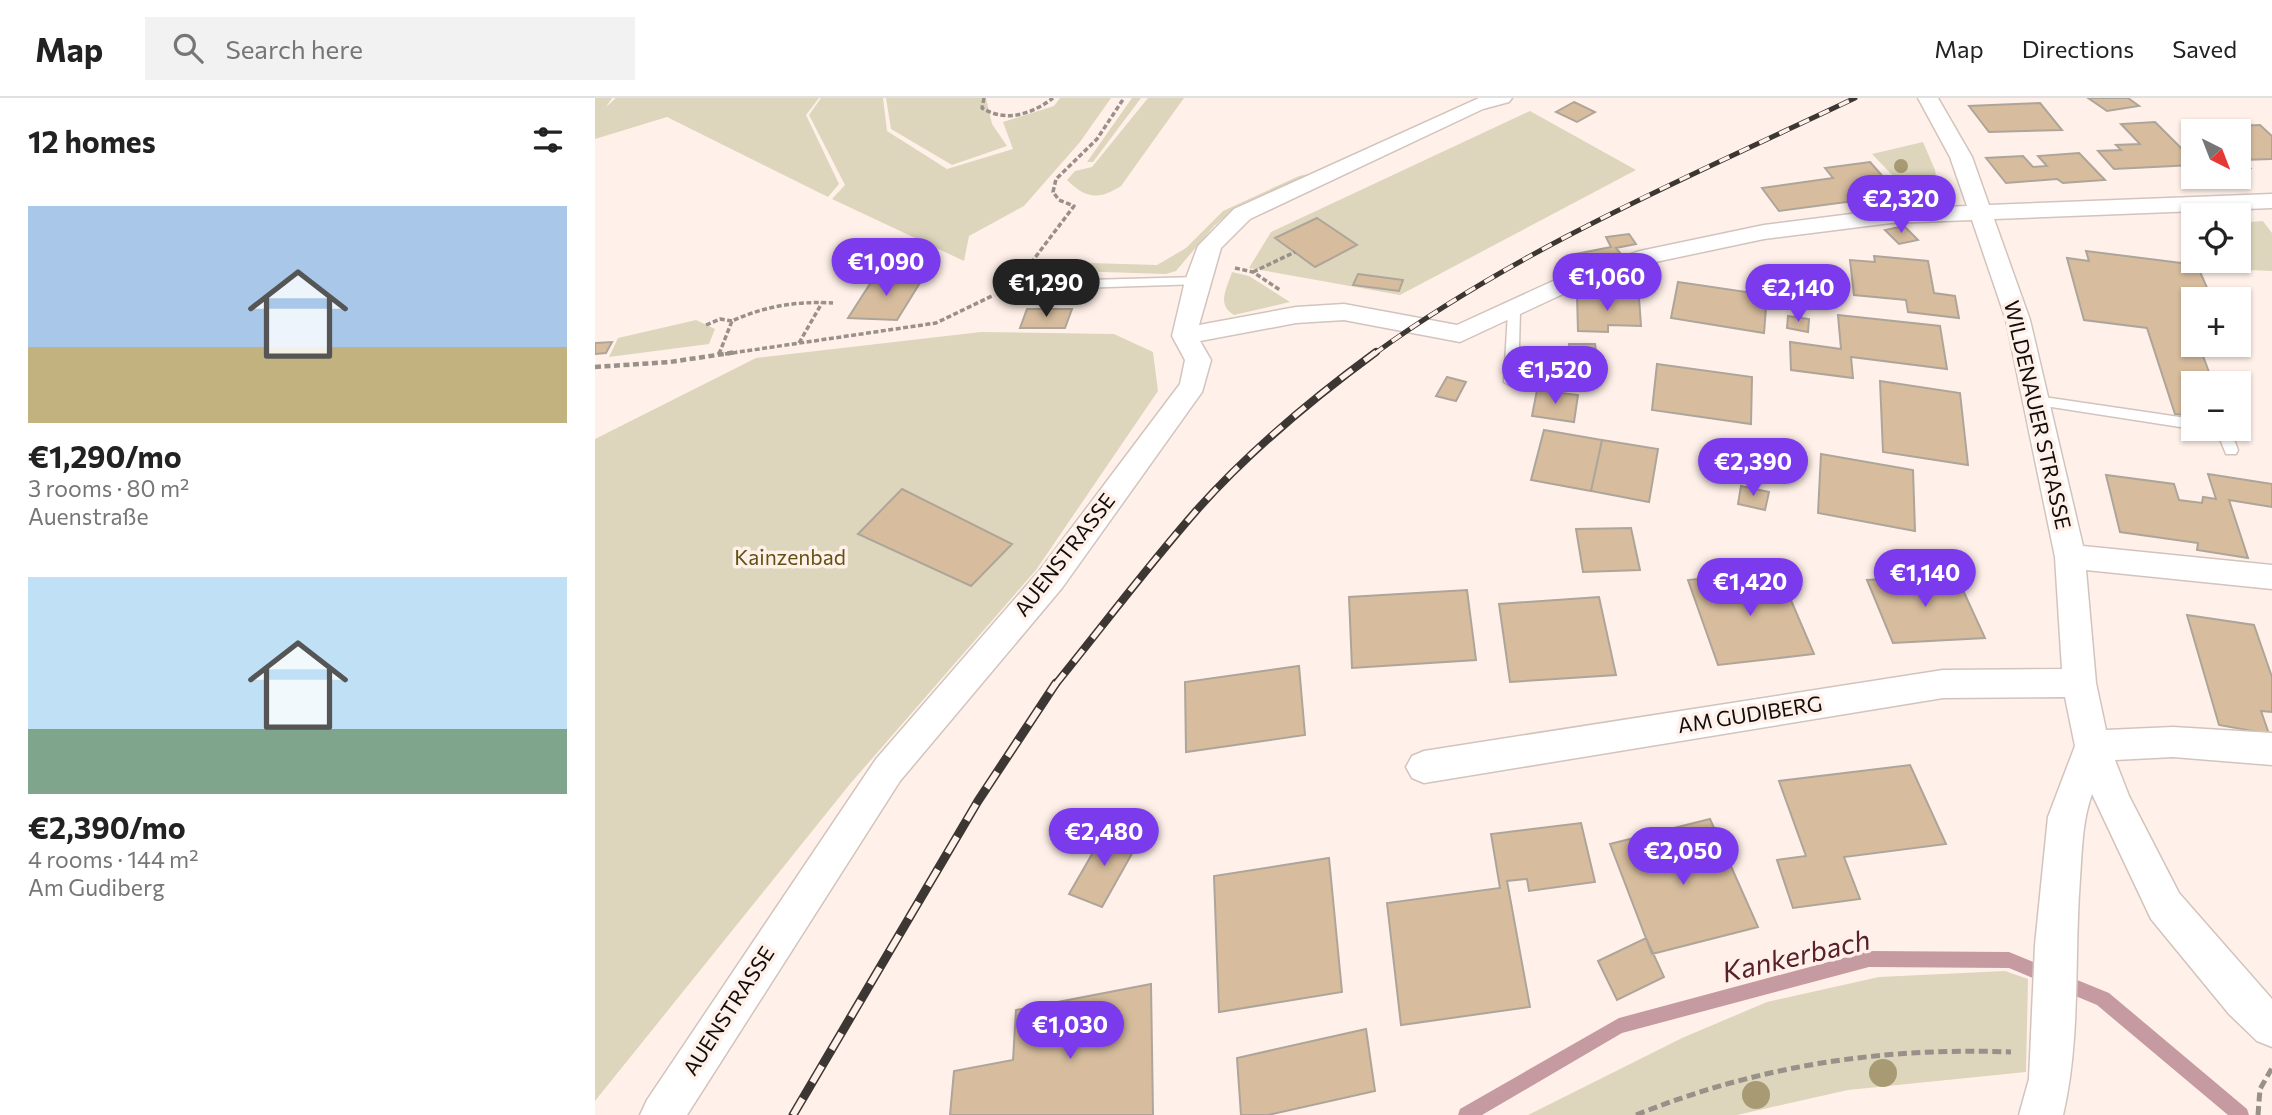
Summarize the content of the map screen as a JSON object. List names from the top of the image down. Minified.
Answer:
{"streets":{"street":["WILDENAUER STRASSE","AUENSTRASSE","AM GUDIBERG"]},"crossings":[["WILDENAUER STRASSE","AM GUDIBERG"]],"water":["Kankerbach"],"parks":["Kainzenbad"],"north":"bottom right","page":{"header":"Map","search":"Search here","nav":["Map","Directions","Saved"],"heading":"12 homes","map_buttons":["+","−"],"price":["€2,320","€1,090","€1,060","€1,290","€2,140","€1,520","€2,390","€1,140","€1,420","€2,480","€2,050","€1,030"],"list":[{"name":"€1,290/mo","note":"3 rooms · 80 m² · Auenstraße"},{"name":"€2,390/mo","note":"4 rooms · 144 m² · Am Gudiberg"}]}}
